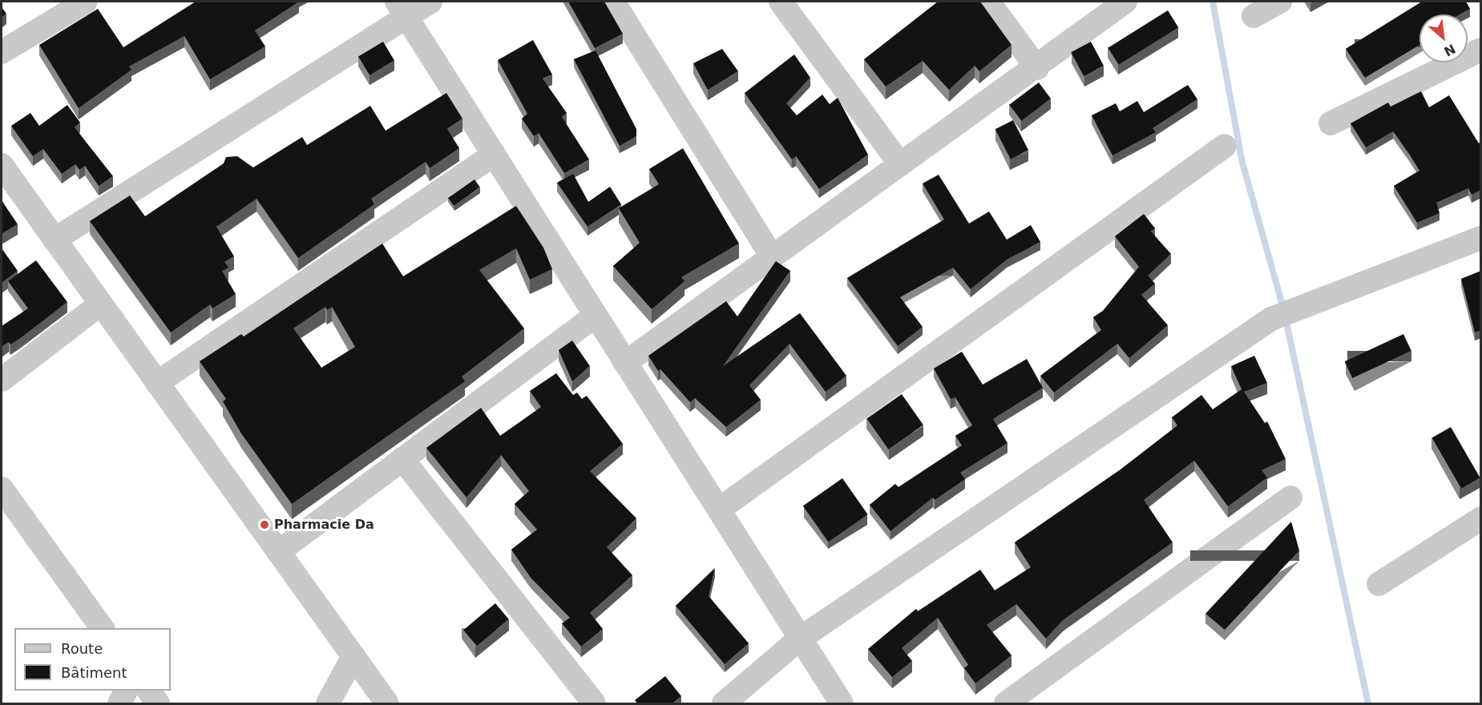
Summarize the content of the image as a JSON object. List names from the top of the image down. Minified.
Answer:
{"places":["Pharmacie Da"],"legend":["Route","Bâtiment"],"north":"bottom right"}
